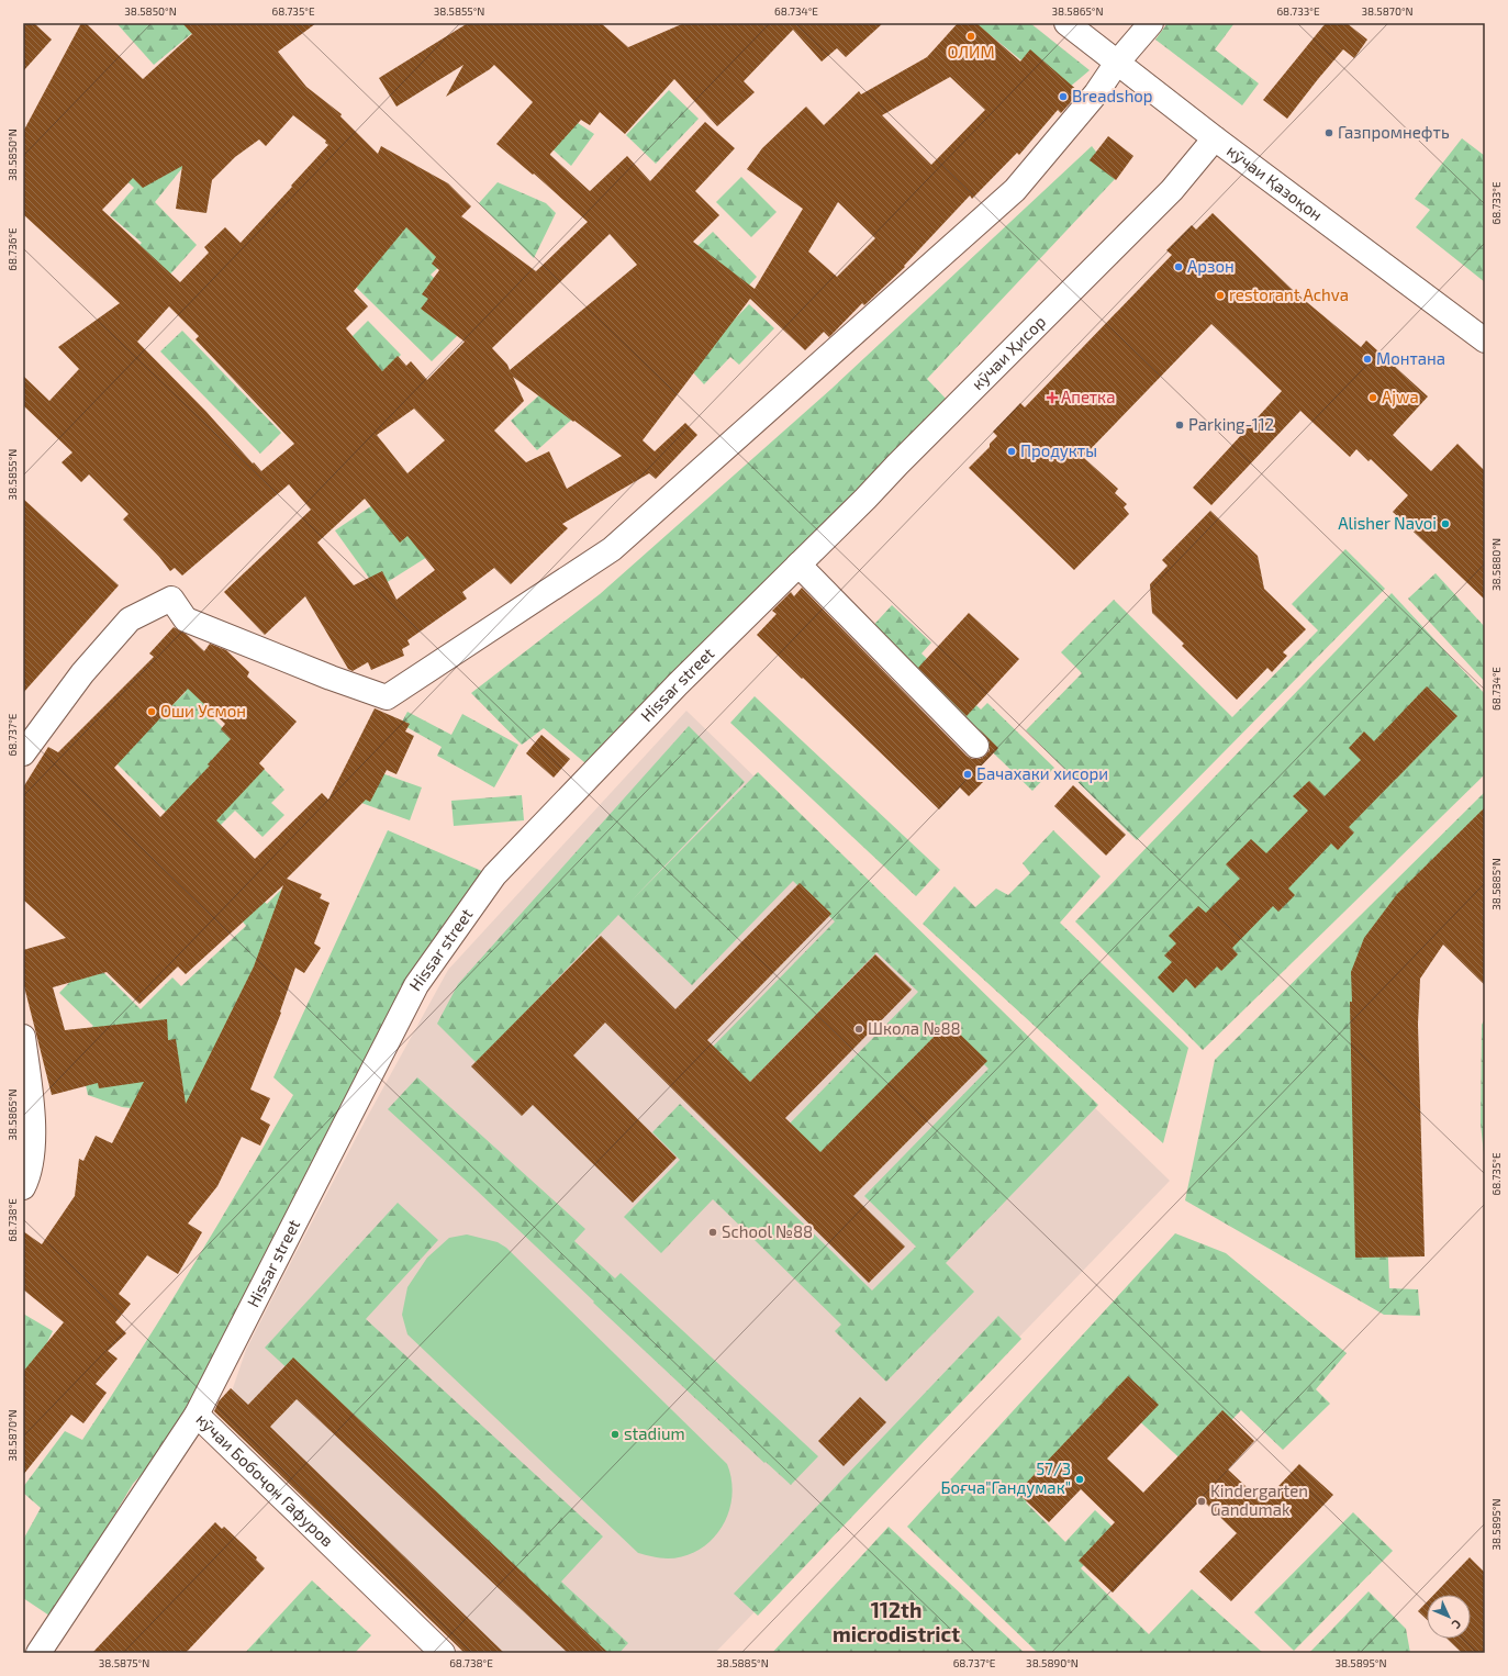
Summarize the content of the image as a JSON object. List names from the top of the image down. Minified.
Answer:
{"streets":{"street":["кӯчаи Қазоқон","кӯчаи Ҳисор","Hissar street","кӯчаи Бобоҷон Гафуров"]},"crossings":[["кӯчаи Қазоқон","кӯчаи Ҳисор"],["кӯчаи Ҳисор","Hissar street"],["Hissar street","кӯчаи Бобоҷон Гафуров"]],"districts":["112th microdistrict"],"places":{"other":["ОЛИМ","Breadshop","Газпромнефть","Арзон","restorant Achva","Монтана","Ajwa","Parking-112","Продукты","Alisher Navoi","Оши Усмон","Бачахаки хисори","Школа №88","School №88","stadium","57/3 Боғча\"Гандумак\"","Kindergarten Gandumak"],"health":["Апетка"]},"north":"bottom right","coordinates":["38.5850°N","68.735°E","38.5855°N","68.734°E","38.5865°N","68.733°E","38.5870°N","68.736°E","38.5880°N","68.737°E","38.5885°N","68.738°E","38.5895°N","38.5875°N","38.5890°N"]}
